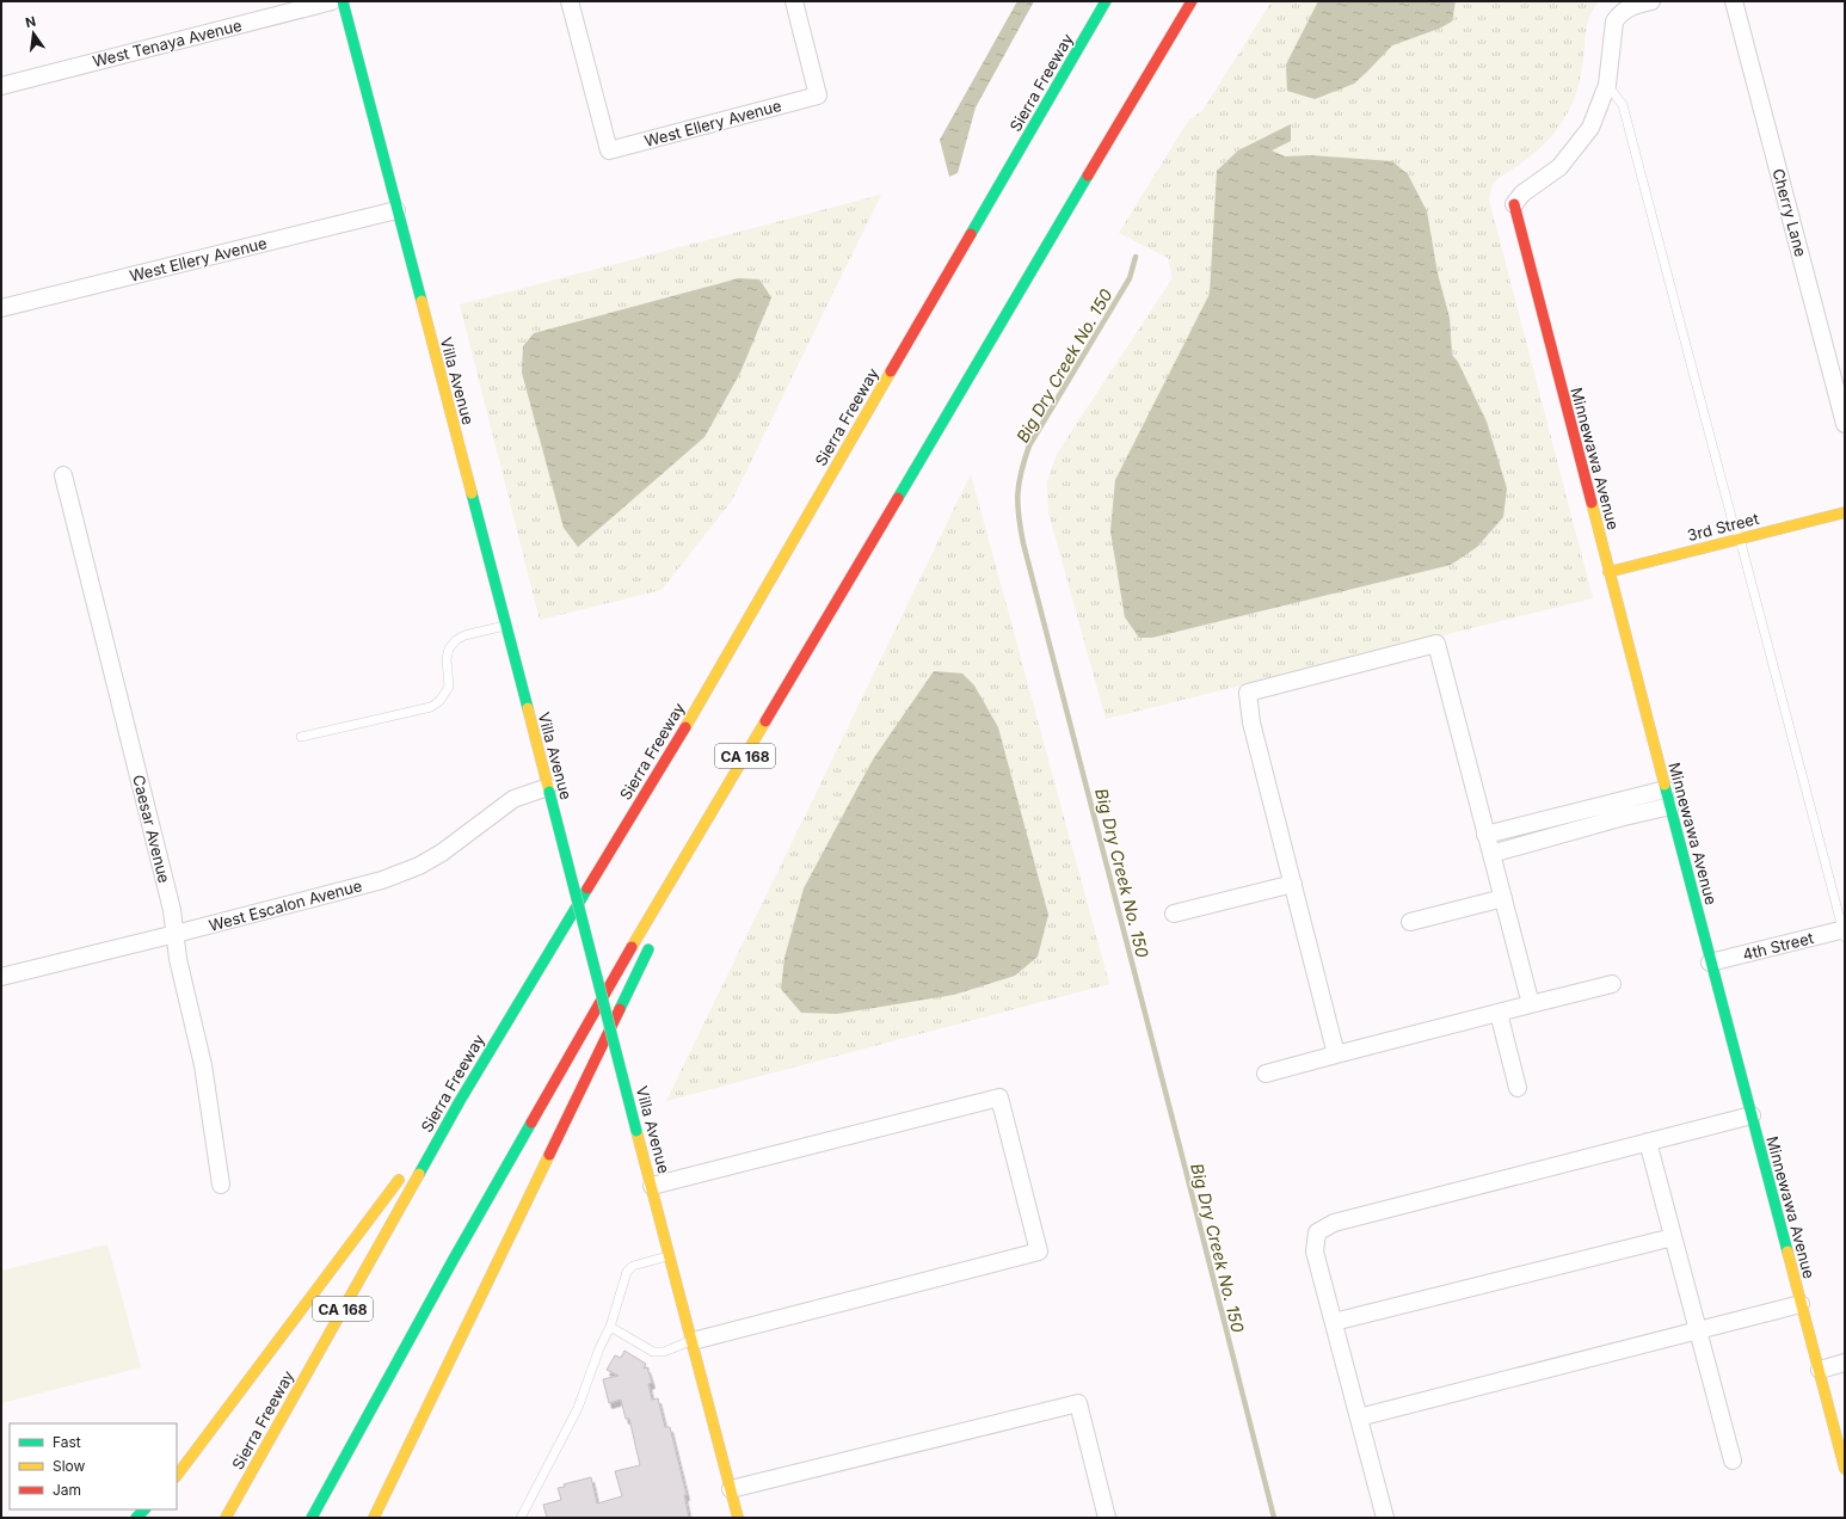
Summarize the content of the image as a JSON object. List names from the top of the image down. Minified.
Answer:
{"streets":{"main road":["Sierra Freeway","Villa Avenue","Minnewawa Avenue","3rd Street","CA 168"],"street":["West Tenaya Avenue","West Ellery Avenue","Cherry Lane","Caesar Avenue","West Escalon Avenue","4th Street"]},"crossings":[["West Ellery Avenue","Villa Avenue"],["Villa Avenue","West Escalon Avenue"],["Minnewawa Avenue","3rd Street"],["Minnewawa Avenue","4th Street"],["Caesar Avenue","West Escalon Avenue"]],"water":["Big Dry Creek No. 150"],"legend":["Fast","Slow","Jam"],"north":"top"}
